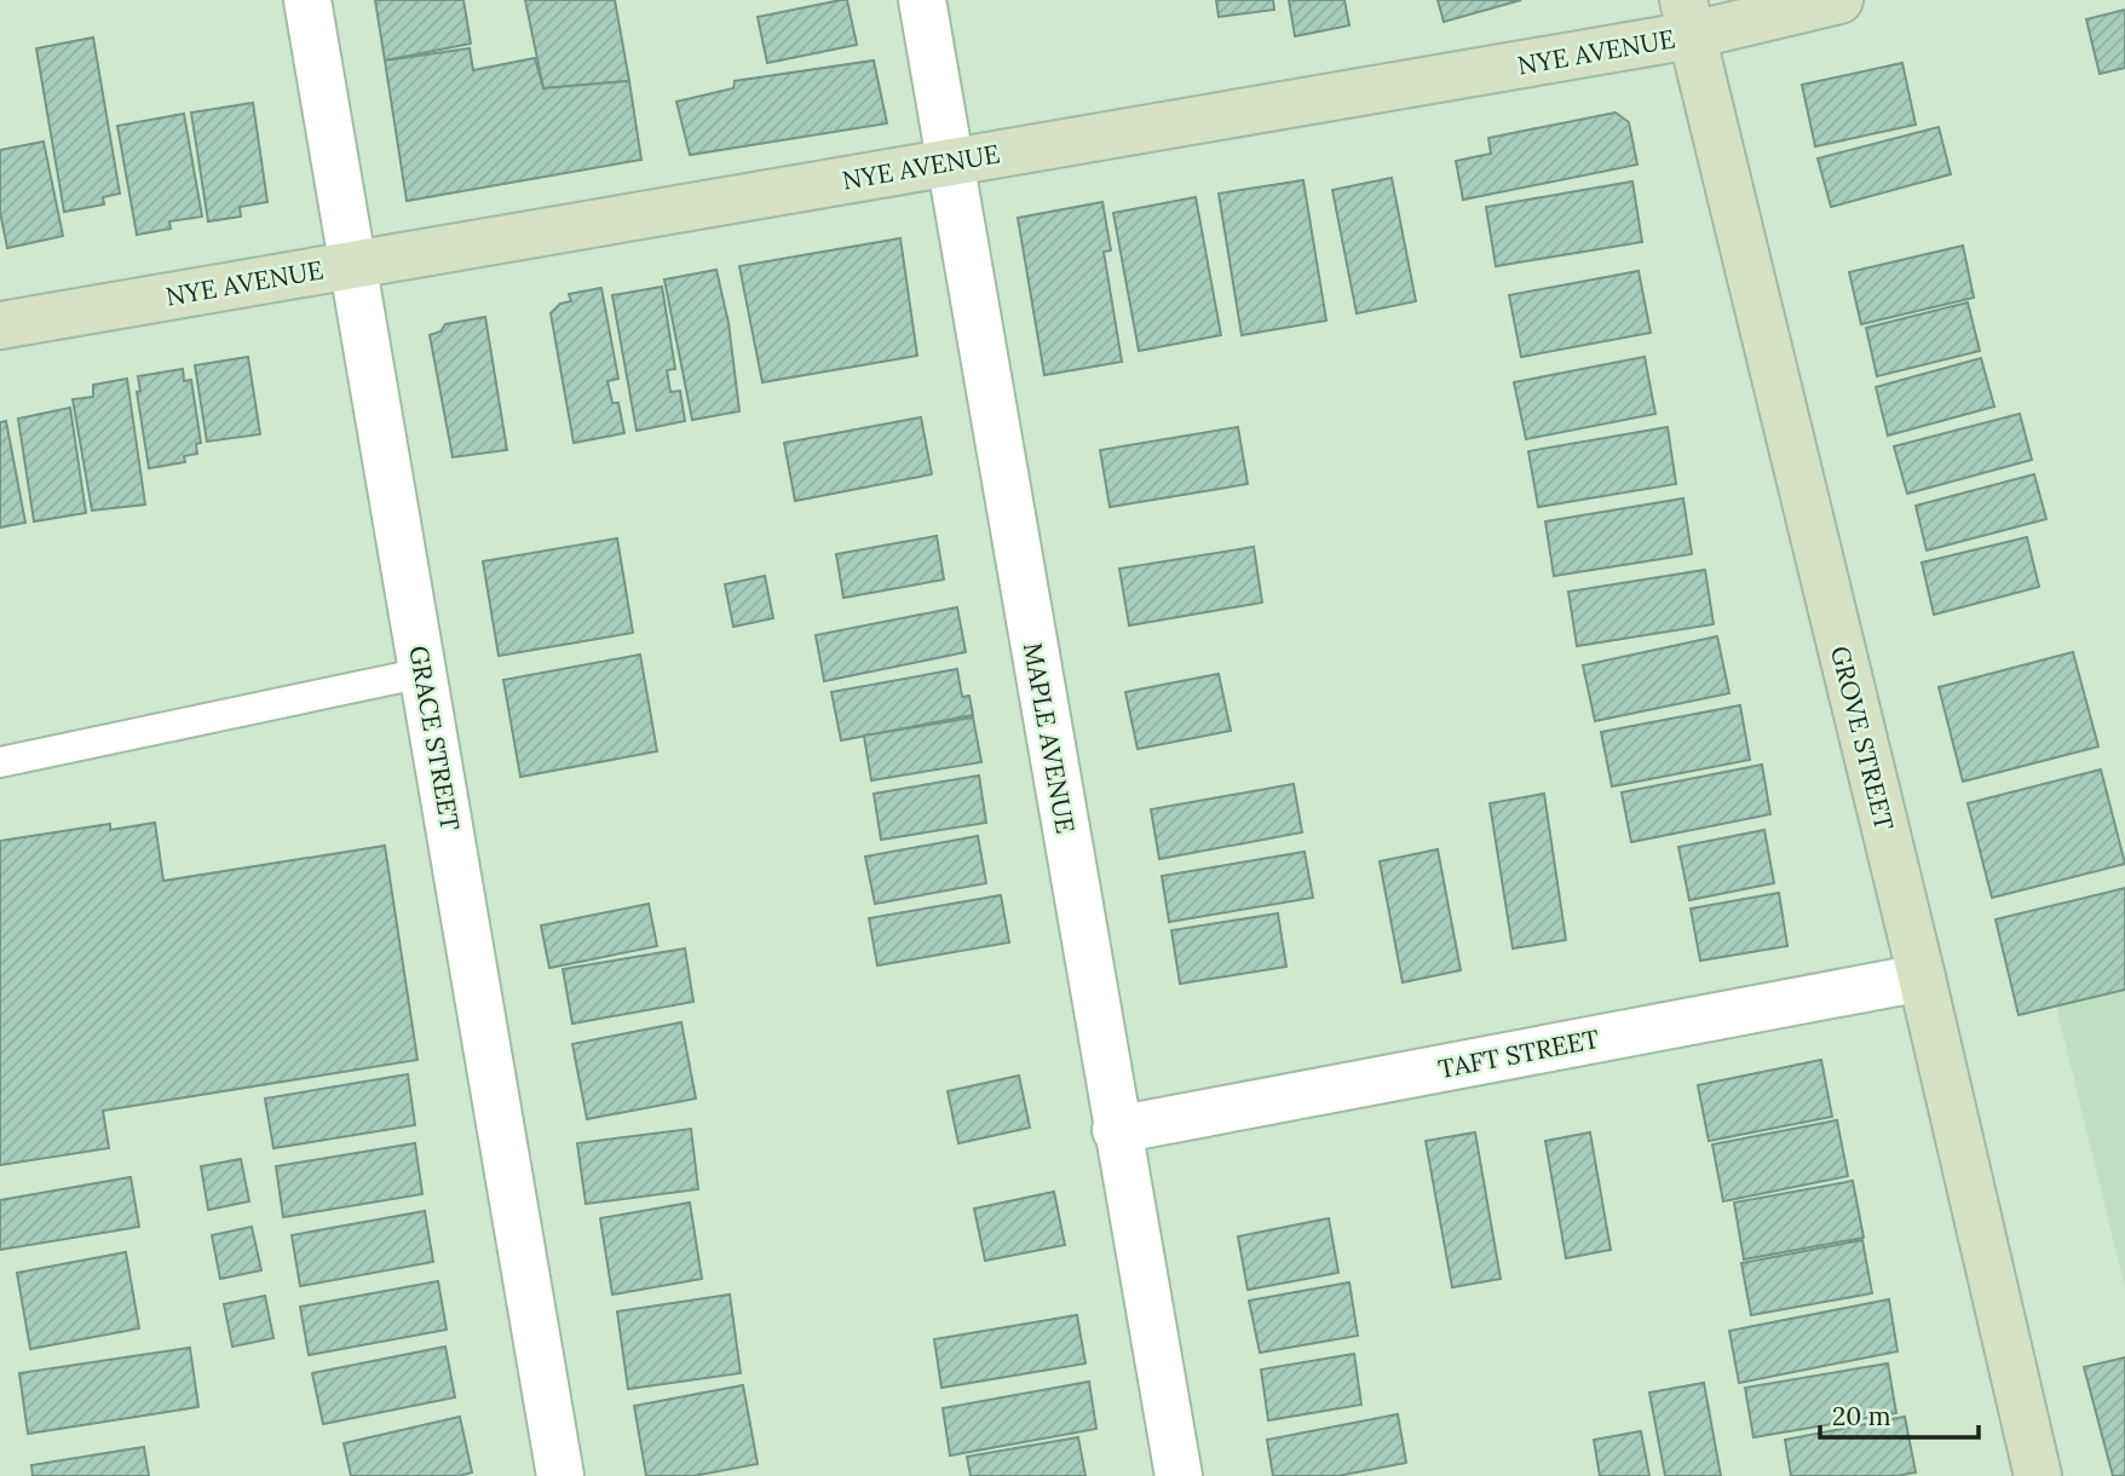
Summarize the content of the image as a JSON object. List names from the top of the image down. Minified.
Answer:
{"streets":{"street":["NYE AVENUE","GRACE STREET","MAPLE AVENUE","GROVE STREET","TAFT STREET"]},"crossings":[["NYE AVENUE","GRACE STREET"],["NYE AVENUE","MAPLE AVENUE"],["NYE AVENUE","GROVE STREET"],["MAPLE AVENUE","TAFT STREET"],["GROVE STREET","TAFT STREET"]],"scale_bar":"20 m"}
